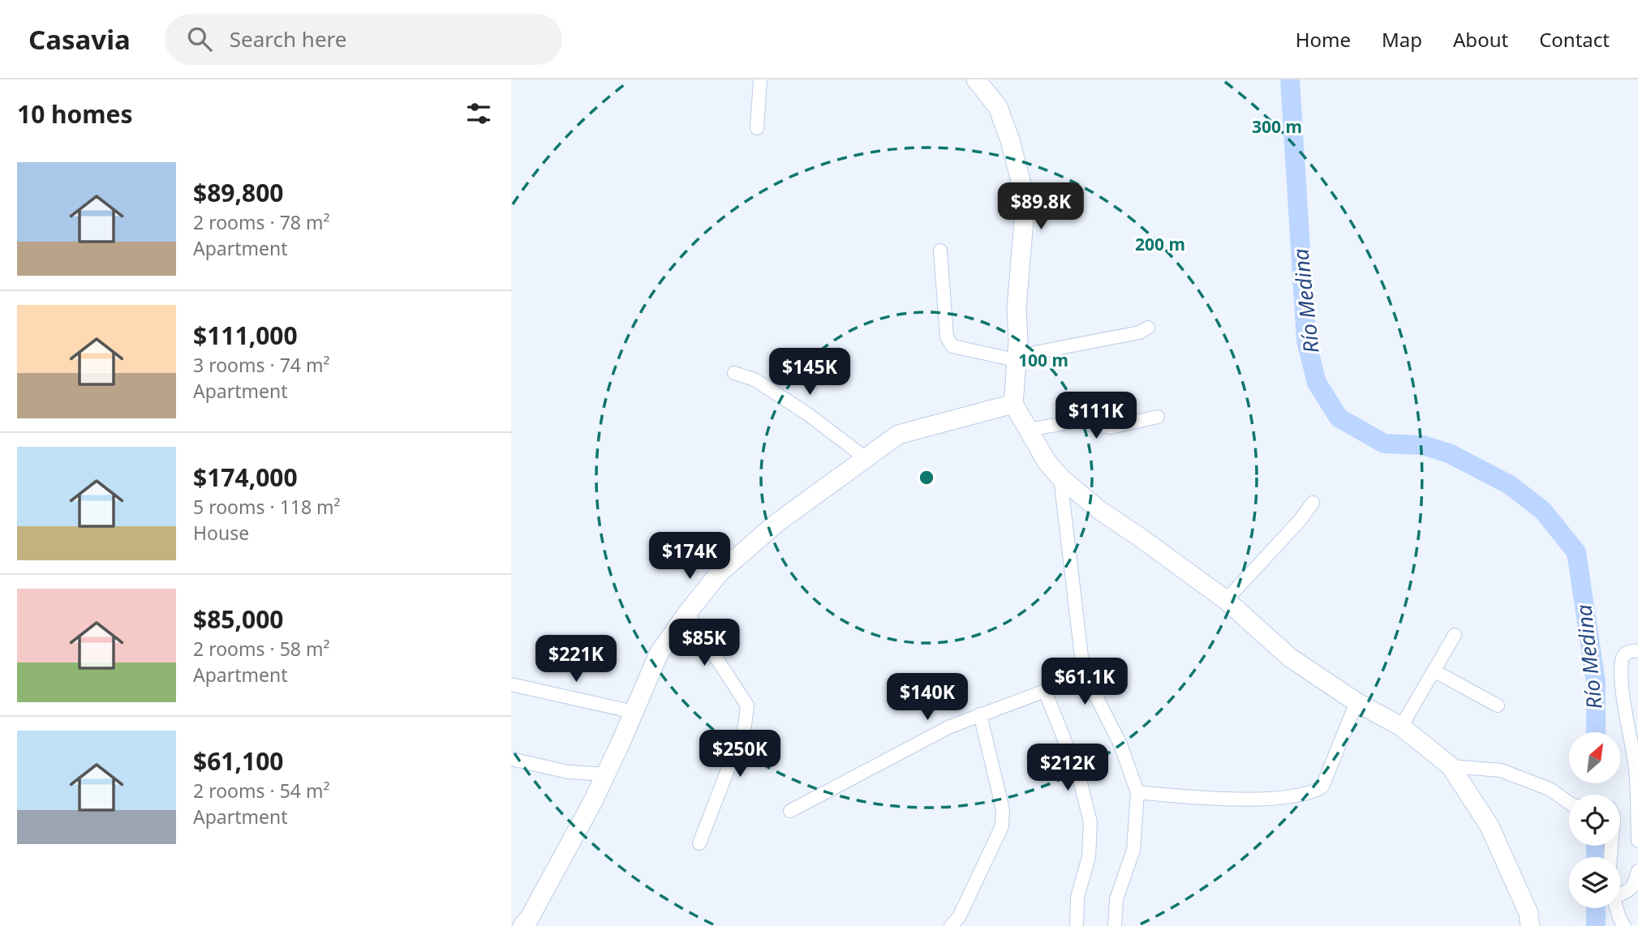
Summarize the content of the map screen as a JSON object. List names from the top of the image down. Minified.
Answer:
{"water":["Río Medina"],"north":"top right","page":{"header":"Casavia","search":"Search here","nav":["Home","Map","About","Contact"],"heading":"10 homes","list":[{"name":"$89,800","note":"2 rooms · 78 m² · Apartment"},{"name":"$111,000","note":"3 rooms · 74 m² · Apartment"},{"name":"$174,000","note":"5 rooms · 118 m² · House"},{"name":"$85,000","note":"2 rooms · 58 m² · Apartment"},{"name":"$61,100","note":"2 rooms · 54 m² · Apartment"}],"price":["$89.8K","$145K","$111K","$174K","$85K","$221K","$61.1K","$140K","$250K","$212K"]},"rings":["300 m","200 m","100 m"]}
